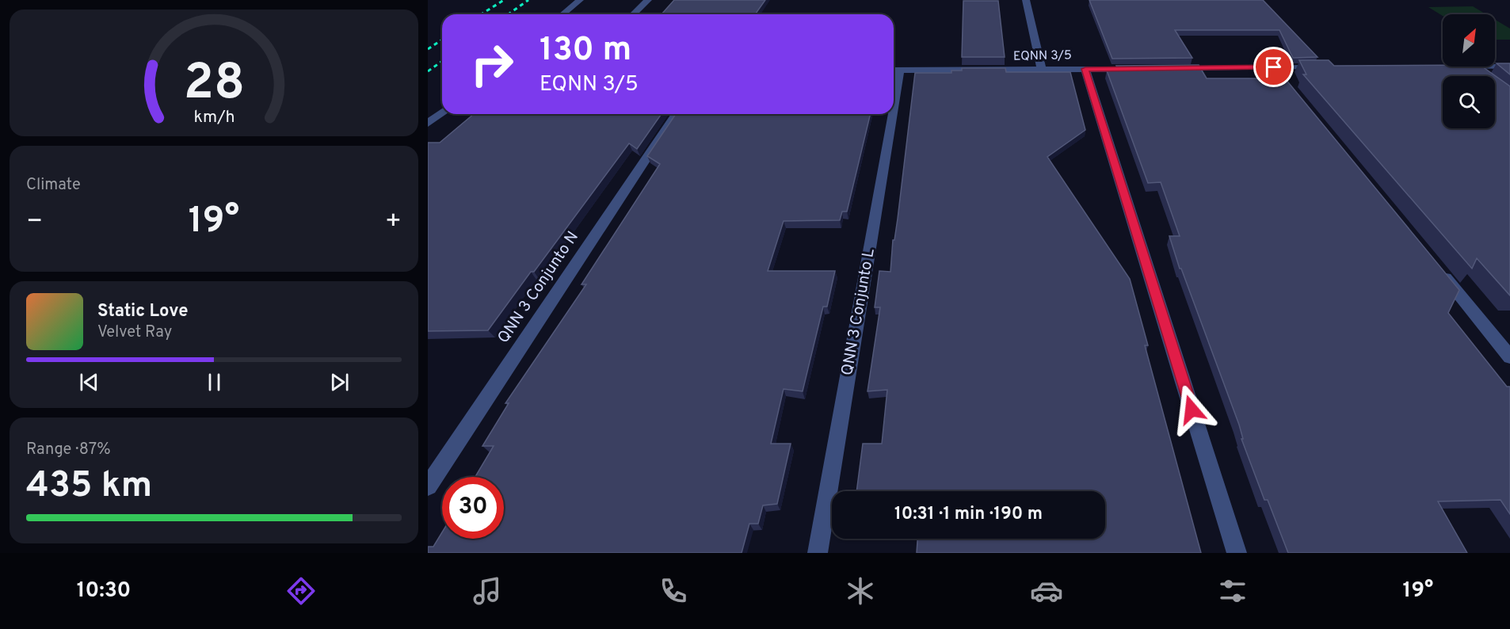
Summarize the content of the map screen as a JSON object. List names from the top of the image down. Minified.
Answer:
{"streets":{"street":["EQNN 3/5","QNN 3 Conjunto N","QNN 3 Conjunto L"]},"north":"top right","page":{"turn":["130 m","EQNN 3/5"],"tile":["Climate",["Range · 87%","435 km"]],"heat":["−","19°","+"],"song":["Static Love","Velvet Ray"],"limit":"30","trip":"10:31 · 1 min · 190 m","tabs":["10:30","19°"],"gauge":["28","km/h"]}}
